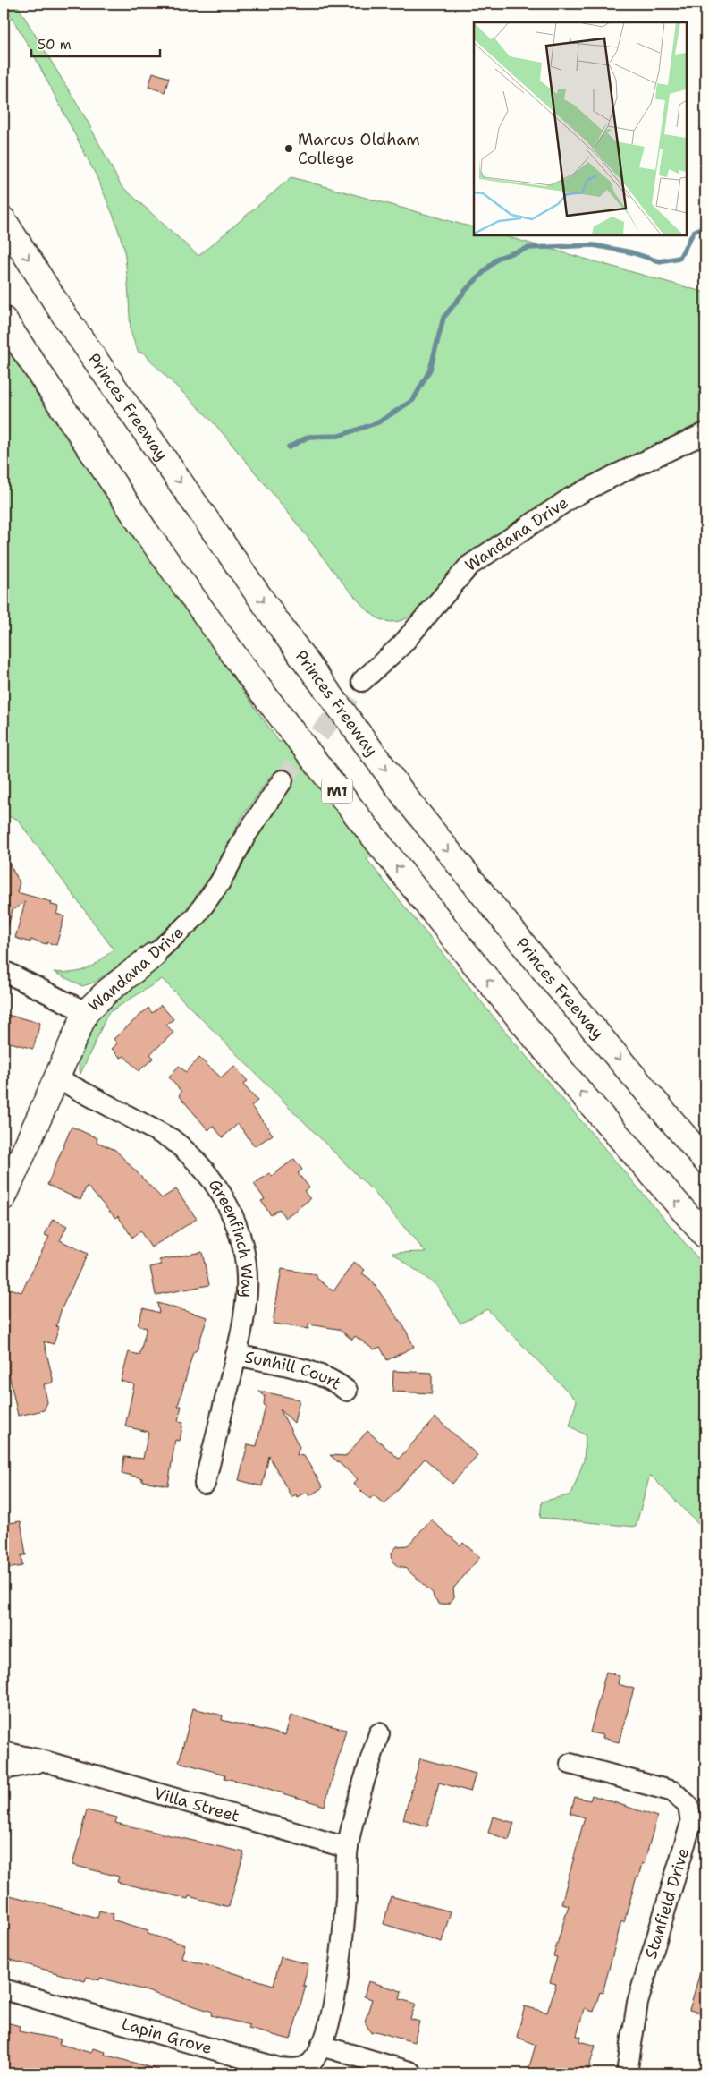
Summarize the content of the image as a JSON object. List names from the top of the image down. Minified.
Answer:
{"streets":{"main road":["Princes Freeway","Wandana Drive","M1"],"street":["Greenfinch Way","Sunhill Court","Villa Street","Stanfield Drive","Lapin Grove"]},"crossings":[["Wandana Drive","Greenfinch Way"],["Greenfinch Way","Sunhill Court"],["Villa Street","Lapin Grove"]],"places":["Marcus Oldham College"],"scale_bar":"50 m"}
